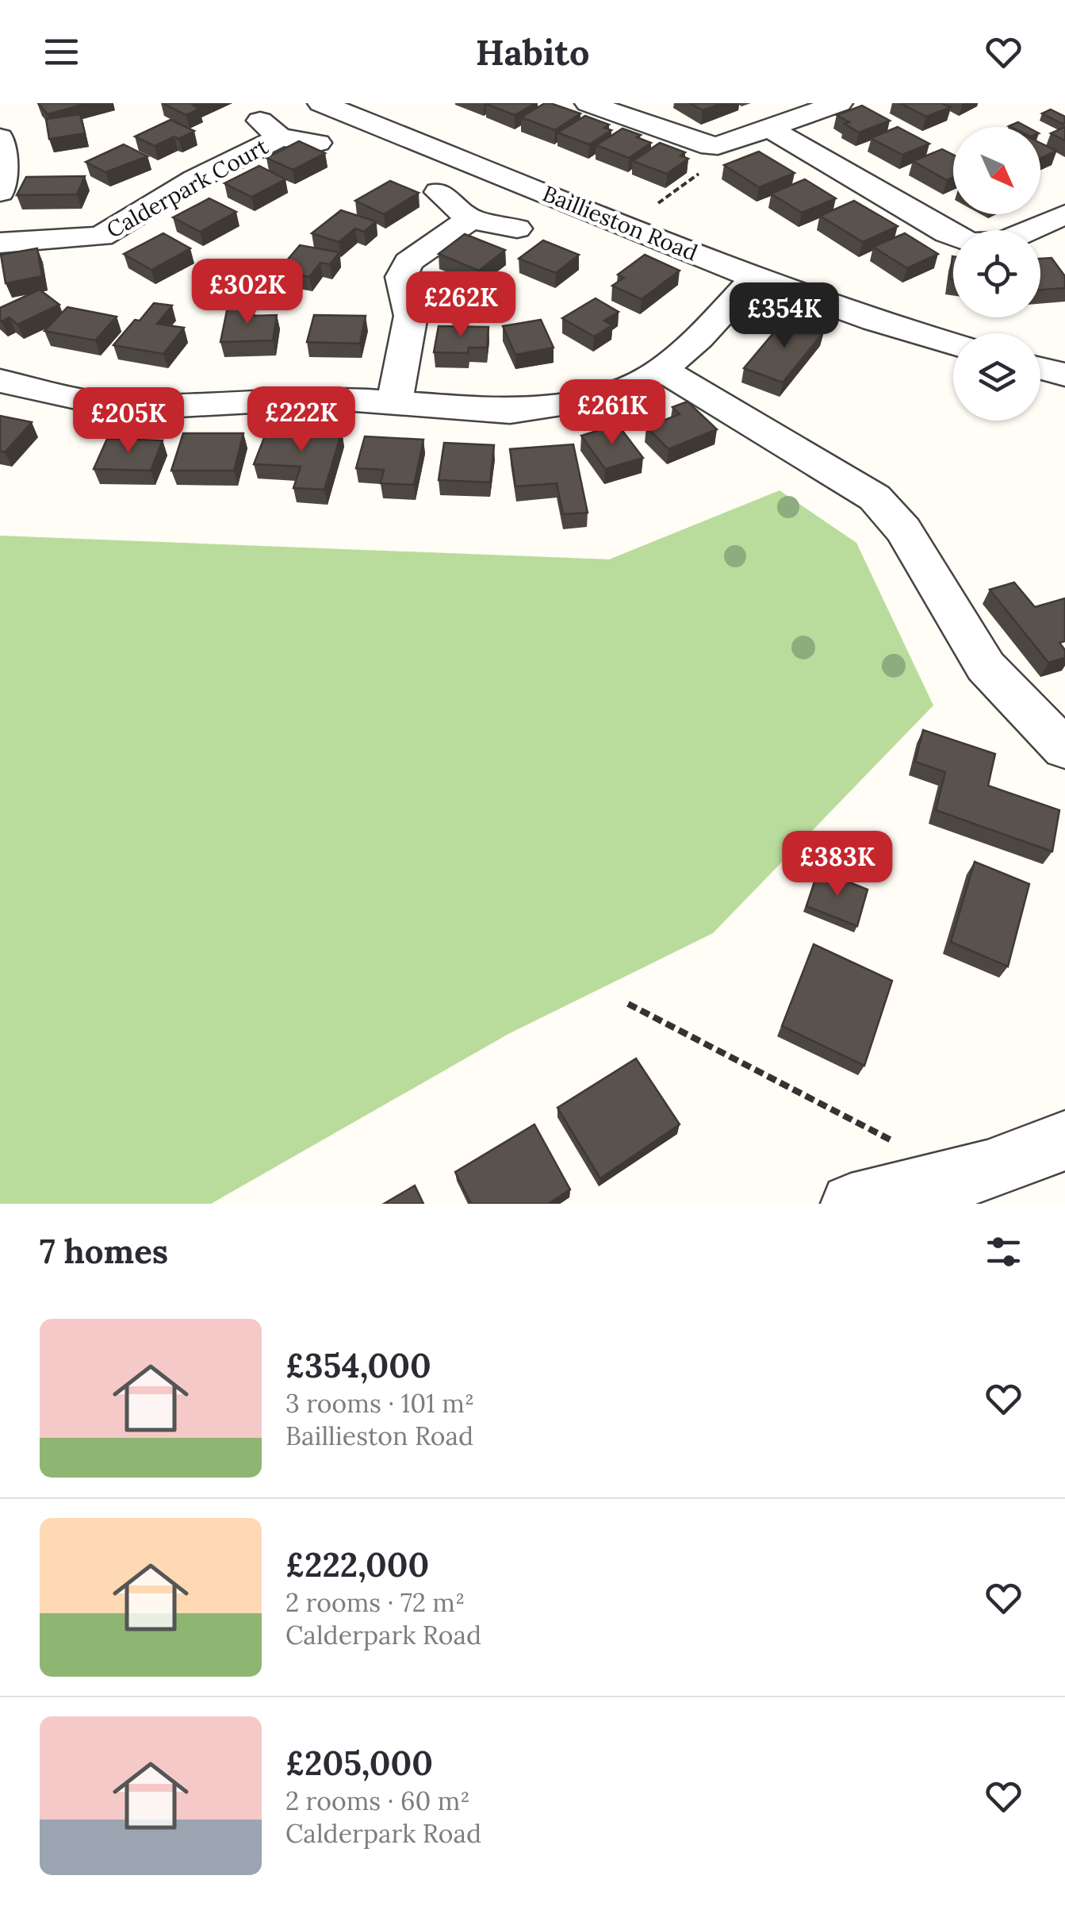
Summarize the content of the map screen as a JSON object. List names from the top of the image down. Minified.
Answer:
{"streets":{"street":["Calderpark Court","Baillieston Road"]},"north":"bottom right","page":{"header":"Habito","price":["£302K","£262K","£354K","£261K","£222K","£205K","£383K"],"heading":"7 homes","list":[{"name":"£354,000","note":"3 rooms · 101 m² · Baillieston Road"},{"name":"£222,000","note":"2 rooms · 72 m² · Calderpark Road"},{"name":"£205,000","note":"2 rooms · 60 m² · Calderpark Road"}]}}
